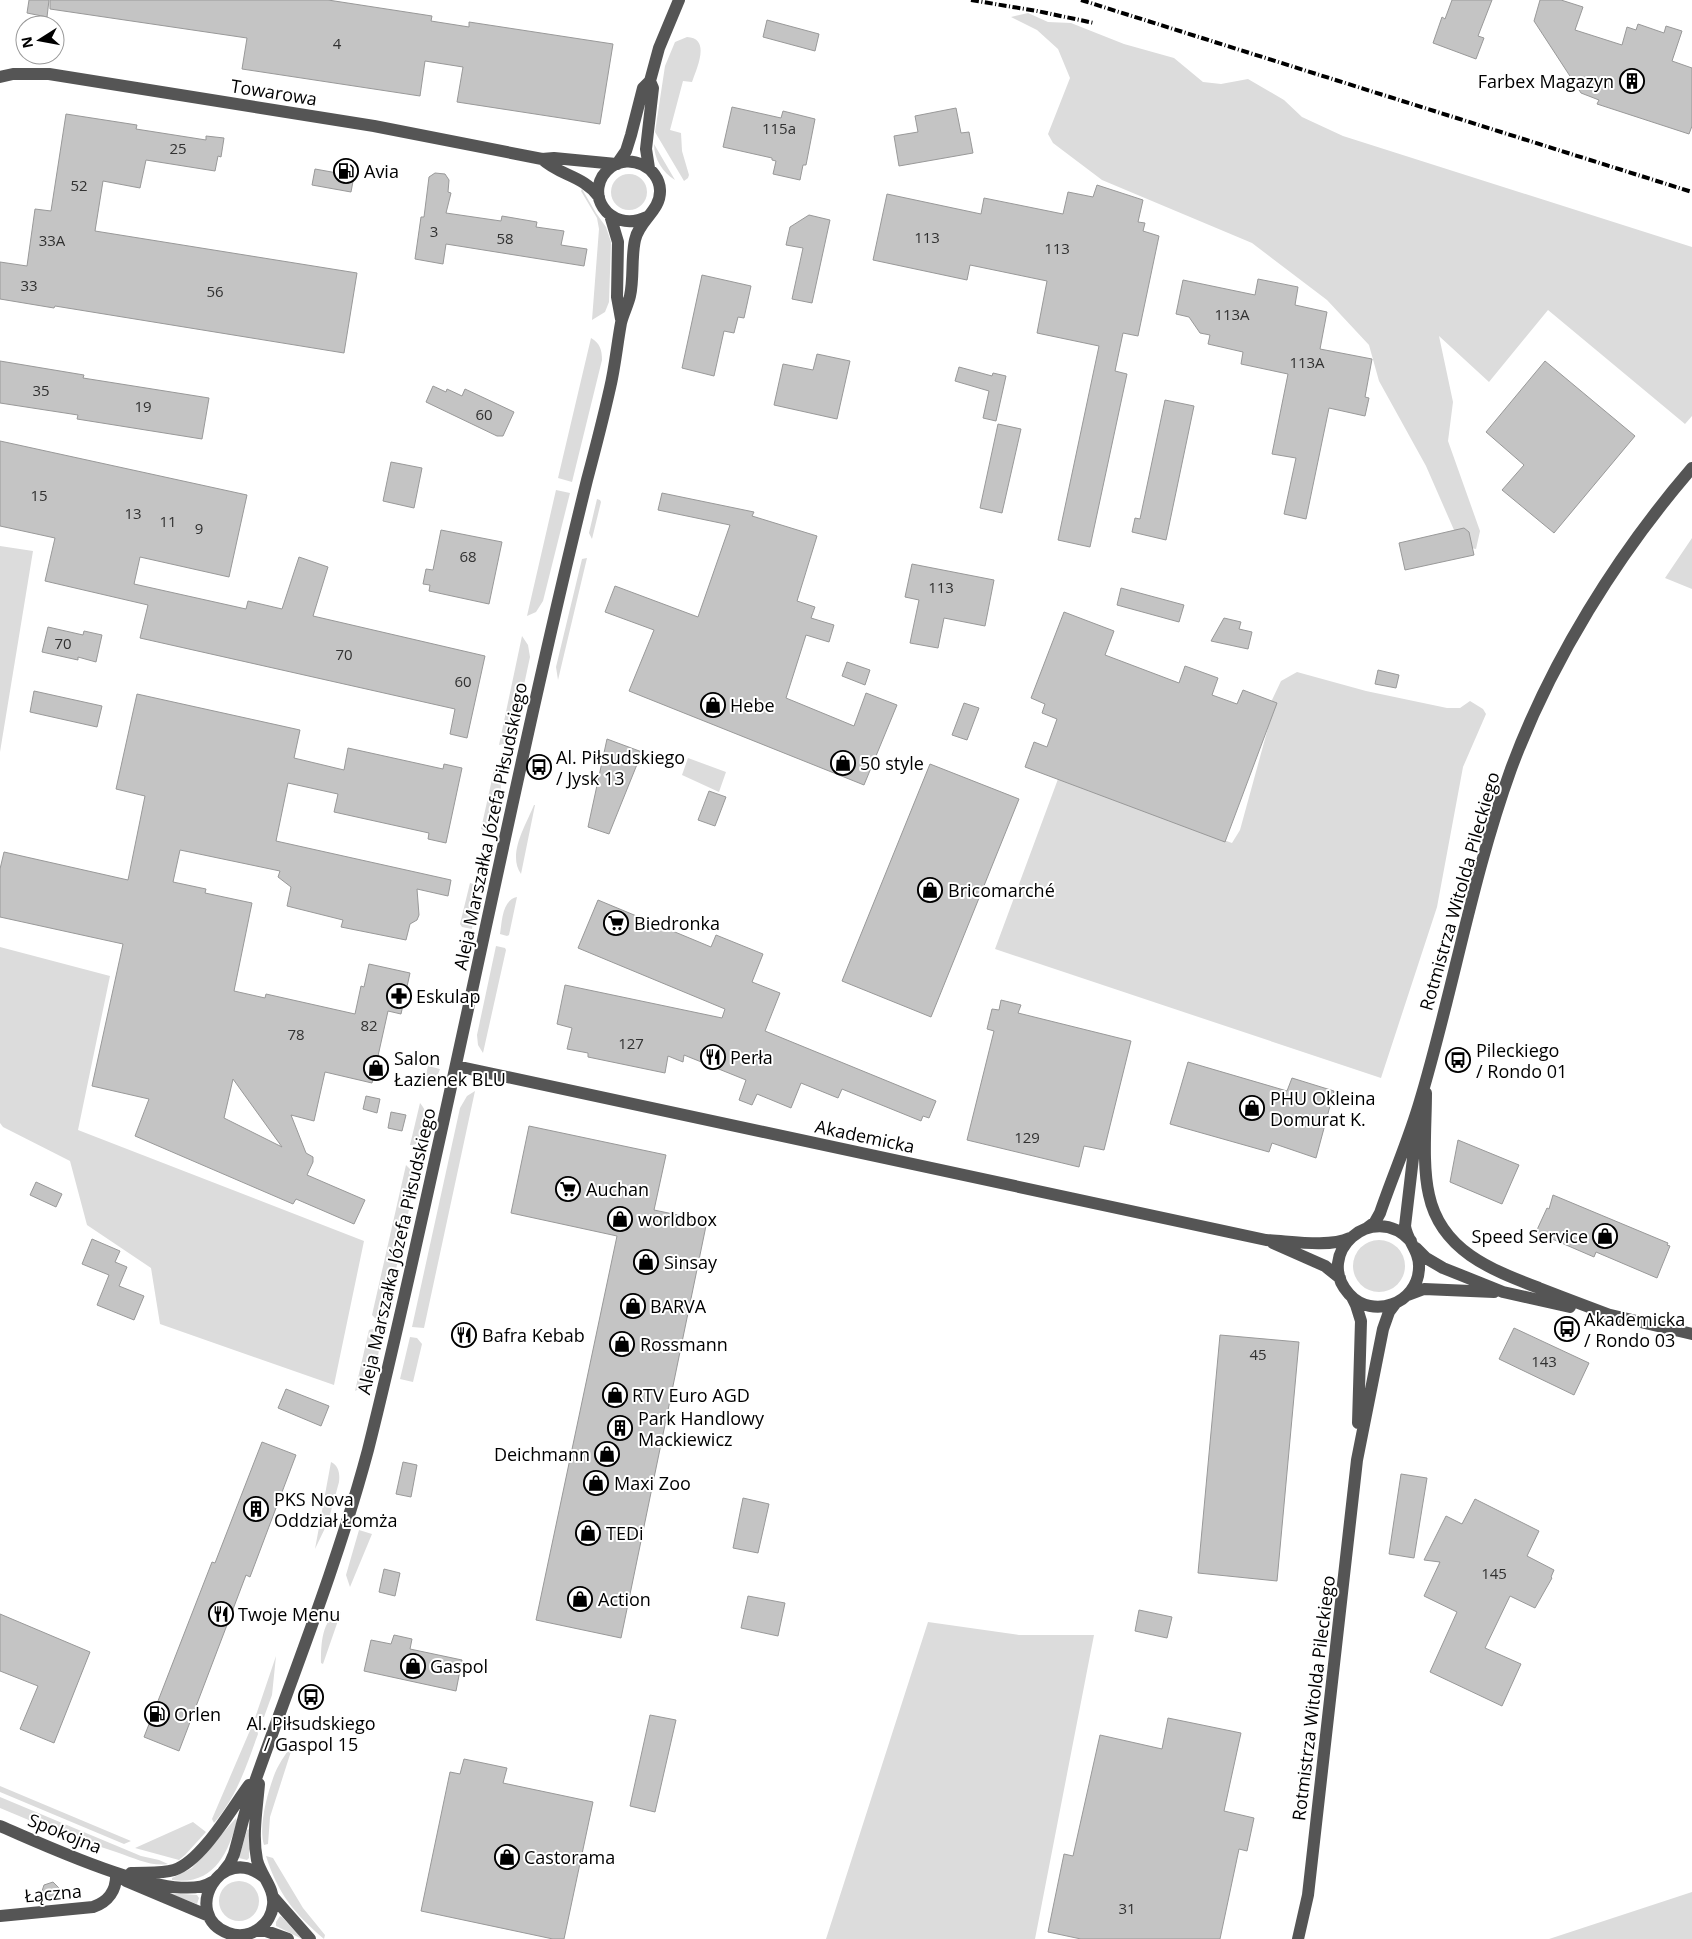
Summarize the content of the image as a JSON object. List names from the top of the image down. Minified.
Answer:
{"streets":{"street":["Towarowa","Aleja Marszałka Józefa Piłsudskiego","Rotmistrza Witolda Pileckiego","Akademicka","Spokojna","Łączna"]},"crossings":[["Towarowa","Aleja Marszałka Józefa Piłsudskiego"],["Aleja Marszałka Józefa Piłsudskiego","Akademicka"],["Aleja Marszałka Józefa Piłsudskiego","Spokojna"],["Rotmistrza Witolda Pileckiego","Akademicka"],["Spokojna","Łączna"]],"places":{"building":["Farbex Magazyn","Park Handlowy Mackiewicz","PKS Nova Oddział Łomża"],"fuel station":["Avia","Orlen"],"shop":["Hebe","50 style","Bricomarché","Salon Łazienek BLU","PHU Okleina Domurat K.","worldbox","Speed Service","Sinsay","BARVA","Rossmann","RTV Euro AGD","Deichmann","Maxi Zoo","TEDi","Action","Gaspol","Castorama"],"bus stop":["Al. Piłsudskiego / Jysk 13","Pileckiego / Rondo 01","Akademicka / Rondo 03","Al. Piłsudskiego / Gaspol 15"],"supermarket":["Biedronka","Auchan"],"pharmacy":["Eskulap"],"restaurant":["Perła","Bafra Kebab","Twoje Menu"]},"house_numbers":["4","115a","25","52","3","113","58","33A","113","33","56","113A","113A","35","19","60","15","13","11","9","68","113","70","70","60","82","78","127","129","45","143","145","31"],"north":"left"}
